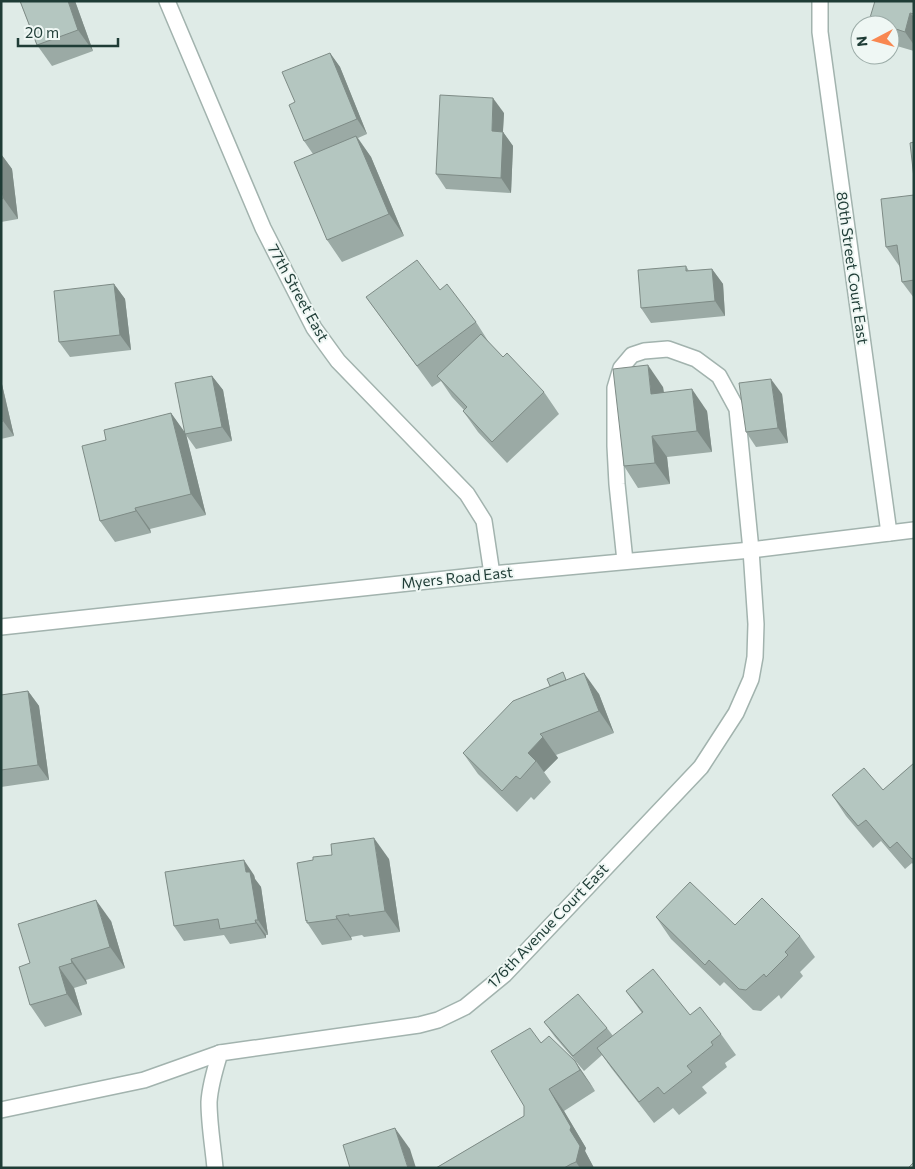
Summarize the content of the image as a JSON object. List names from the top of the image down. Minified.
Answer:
{"streets":{"street":["80th Street Court East","77th Street East","Myers Road East","176th Avenue Court East"]},"crossings":[["80th Street Court East","Myers Road East"],["77th Street East","Myers Road East"],["Myers Road East","176th Avenue Court East"]],"scale_bar":"20 m","north":"left"}
